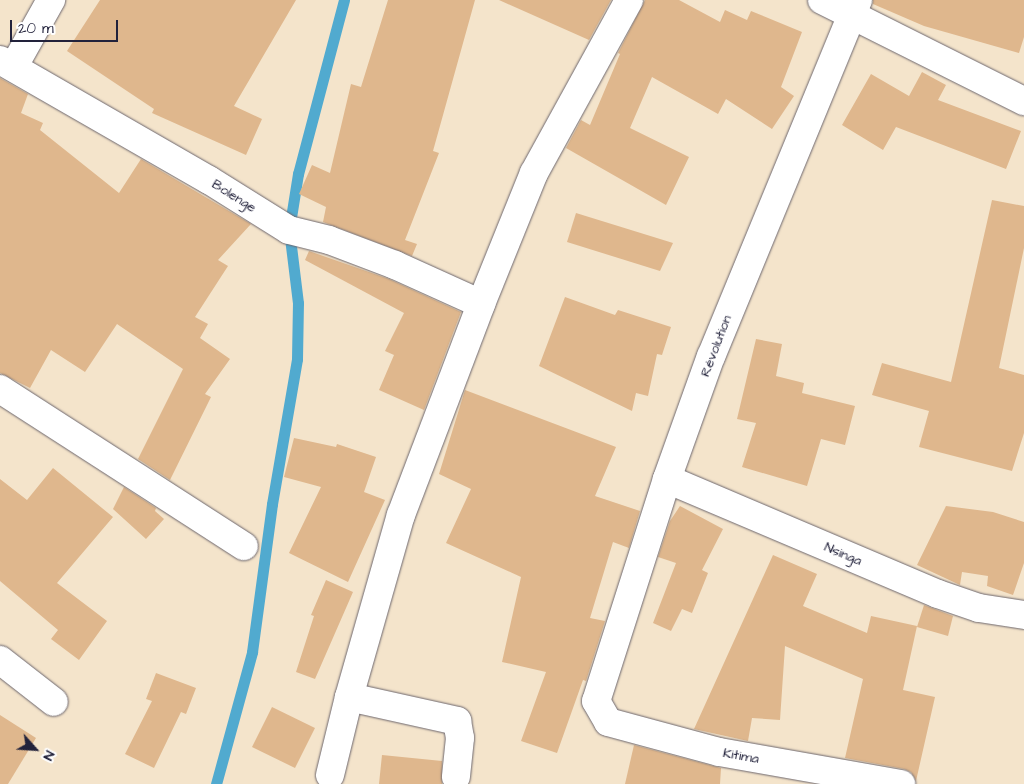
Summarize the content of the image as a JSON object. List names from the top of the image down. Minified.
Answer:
{"streets":{"street":["Bolenge","Révolution","Nsinga","Kitima"]},"crossings":[["Révolution","Nsinga"],["Révolution","Kitima"]],"scale_bar":"20 m","north":"bottom right"}
